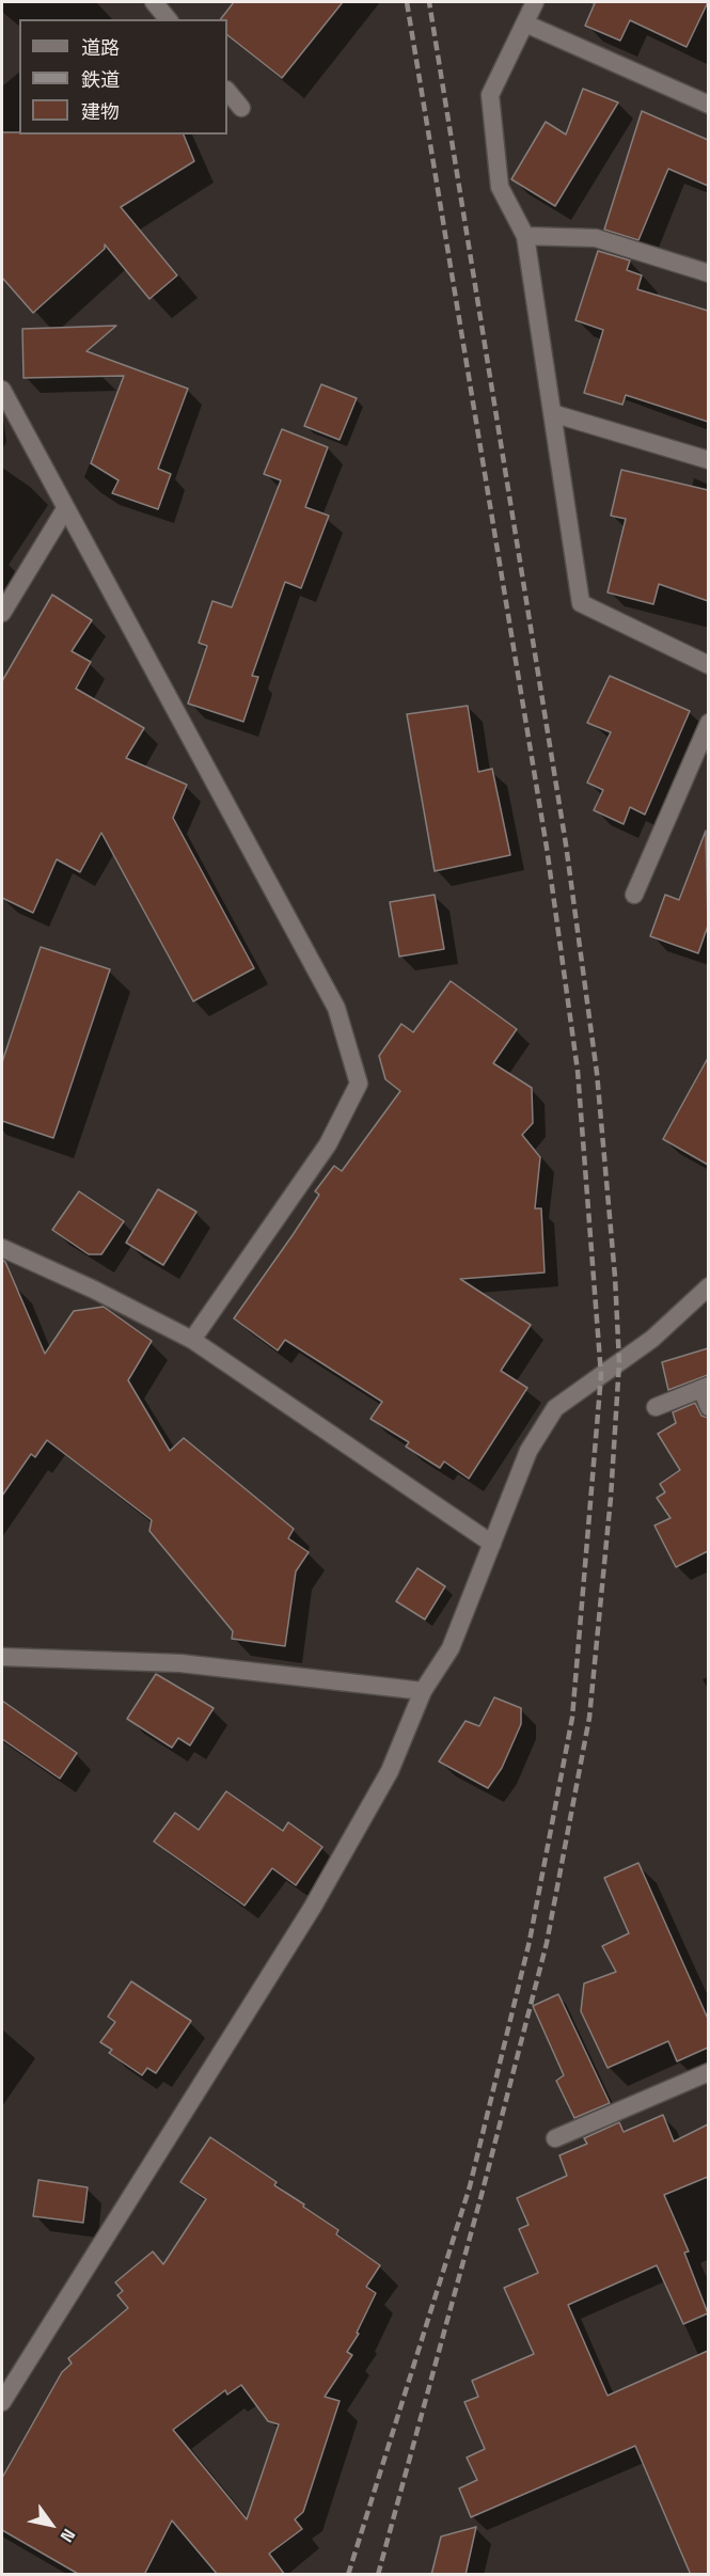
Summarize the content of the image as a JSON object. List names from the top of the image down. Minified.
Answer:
{"legend":["道路","鉄道","建物"],"north":"bottom right"}
